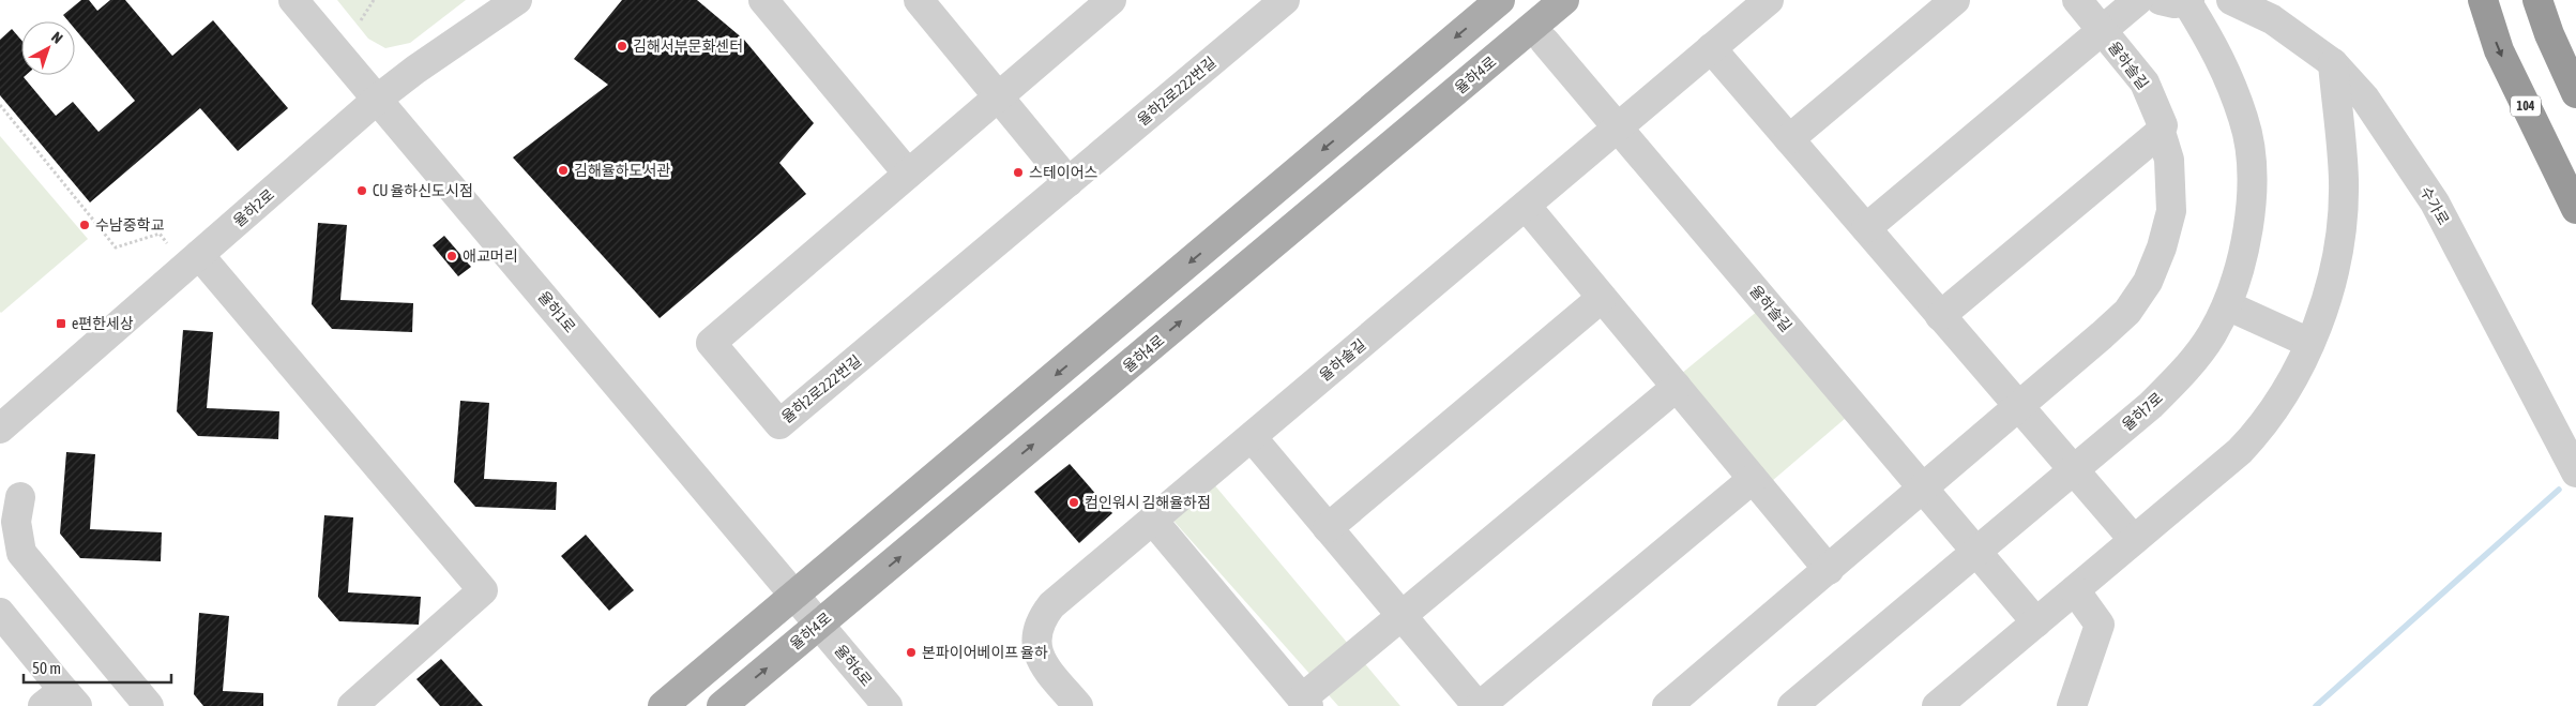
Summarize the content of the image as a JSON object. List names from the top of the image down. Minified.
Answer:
{"streets":{"highway":["104"],"main road":["율하4로"],"street":["율하솔길","율하2로222번길","수가로","율하2로","율하1로","율하7로","율하6로"]},"crossings":[["율하4로","율하1로"],["율하4로","율하6로"],["율하2로","율하1로"],["율하1로","율하6로"]],"places":{"other":["김해서부문화센터","김해율하도서관","스테이어스","CU 율하신도시점","수남중학교","애교머리","컴인워시 김해율하점","본파이어베이프 율하"],"transit":["e편한세상"]},"scale_bar":"50 m","north":"top right"}
